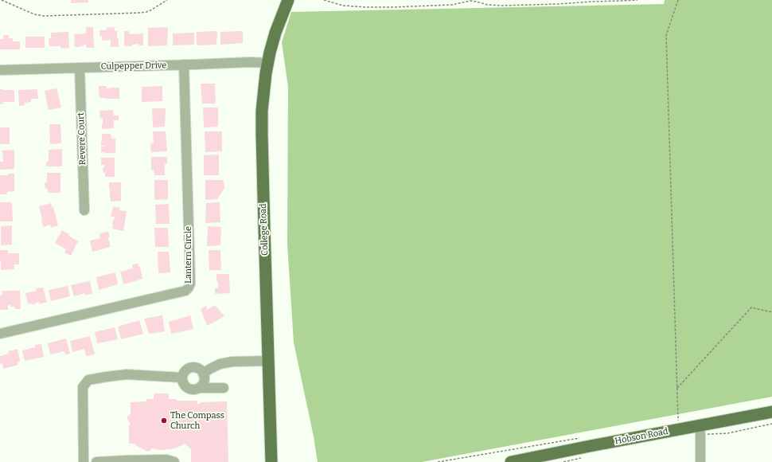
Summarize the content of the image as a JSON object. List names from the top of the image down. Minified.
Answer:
{"streets":{"main road":["College Road","Hobson Road"],"street":["Culpepper Drive","Revere Court","Lantern Circle"]},"crossings":[["Culpepper Drive","Revere Court"],["Culpepper Drive","College Road"],["Culpepper Drive","Lantern Circle"]],"places":["The Compass Church"]}
